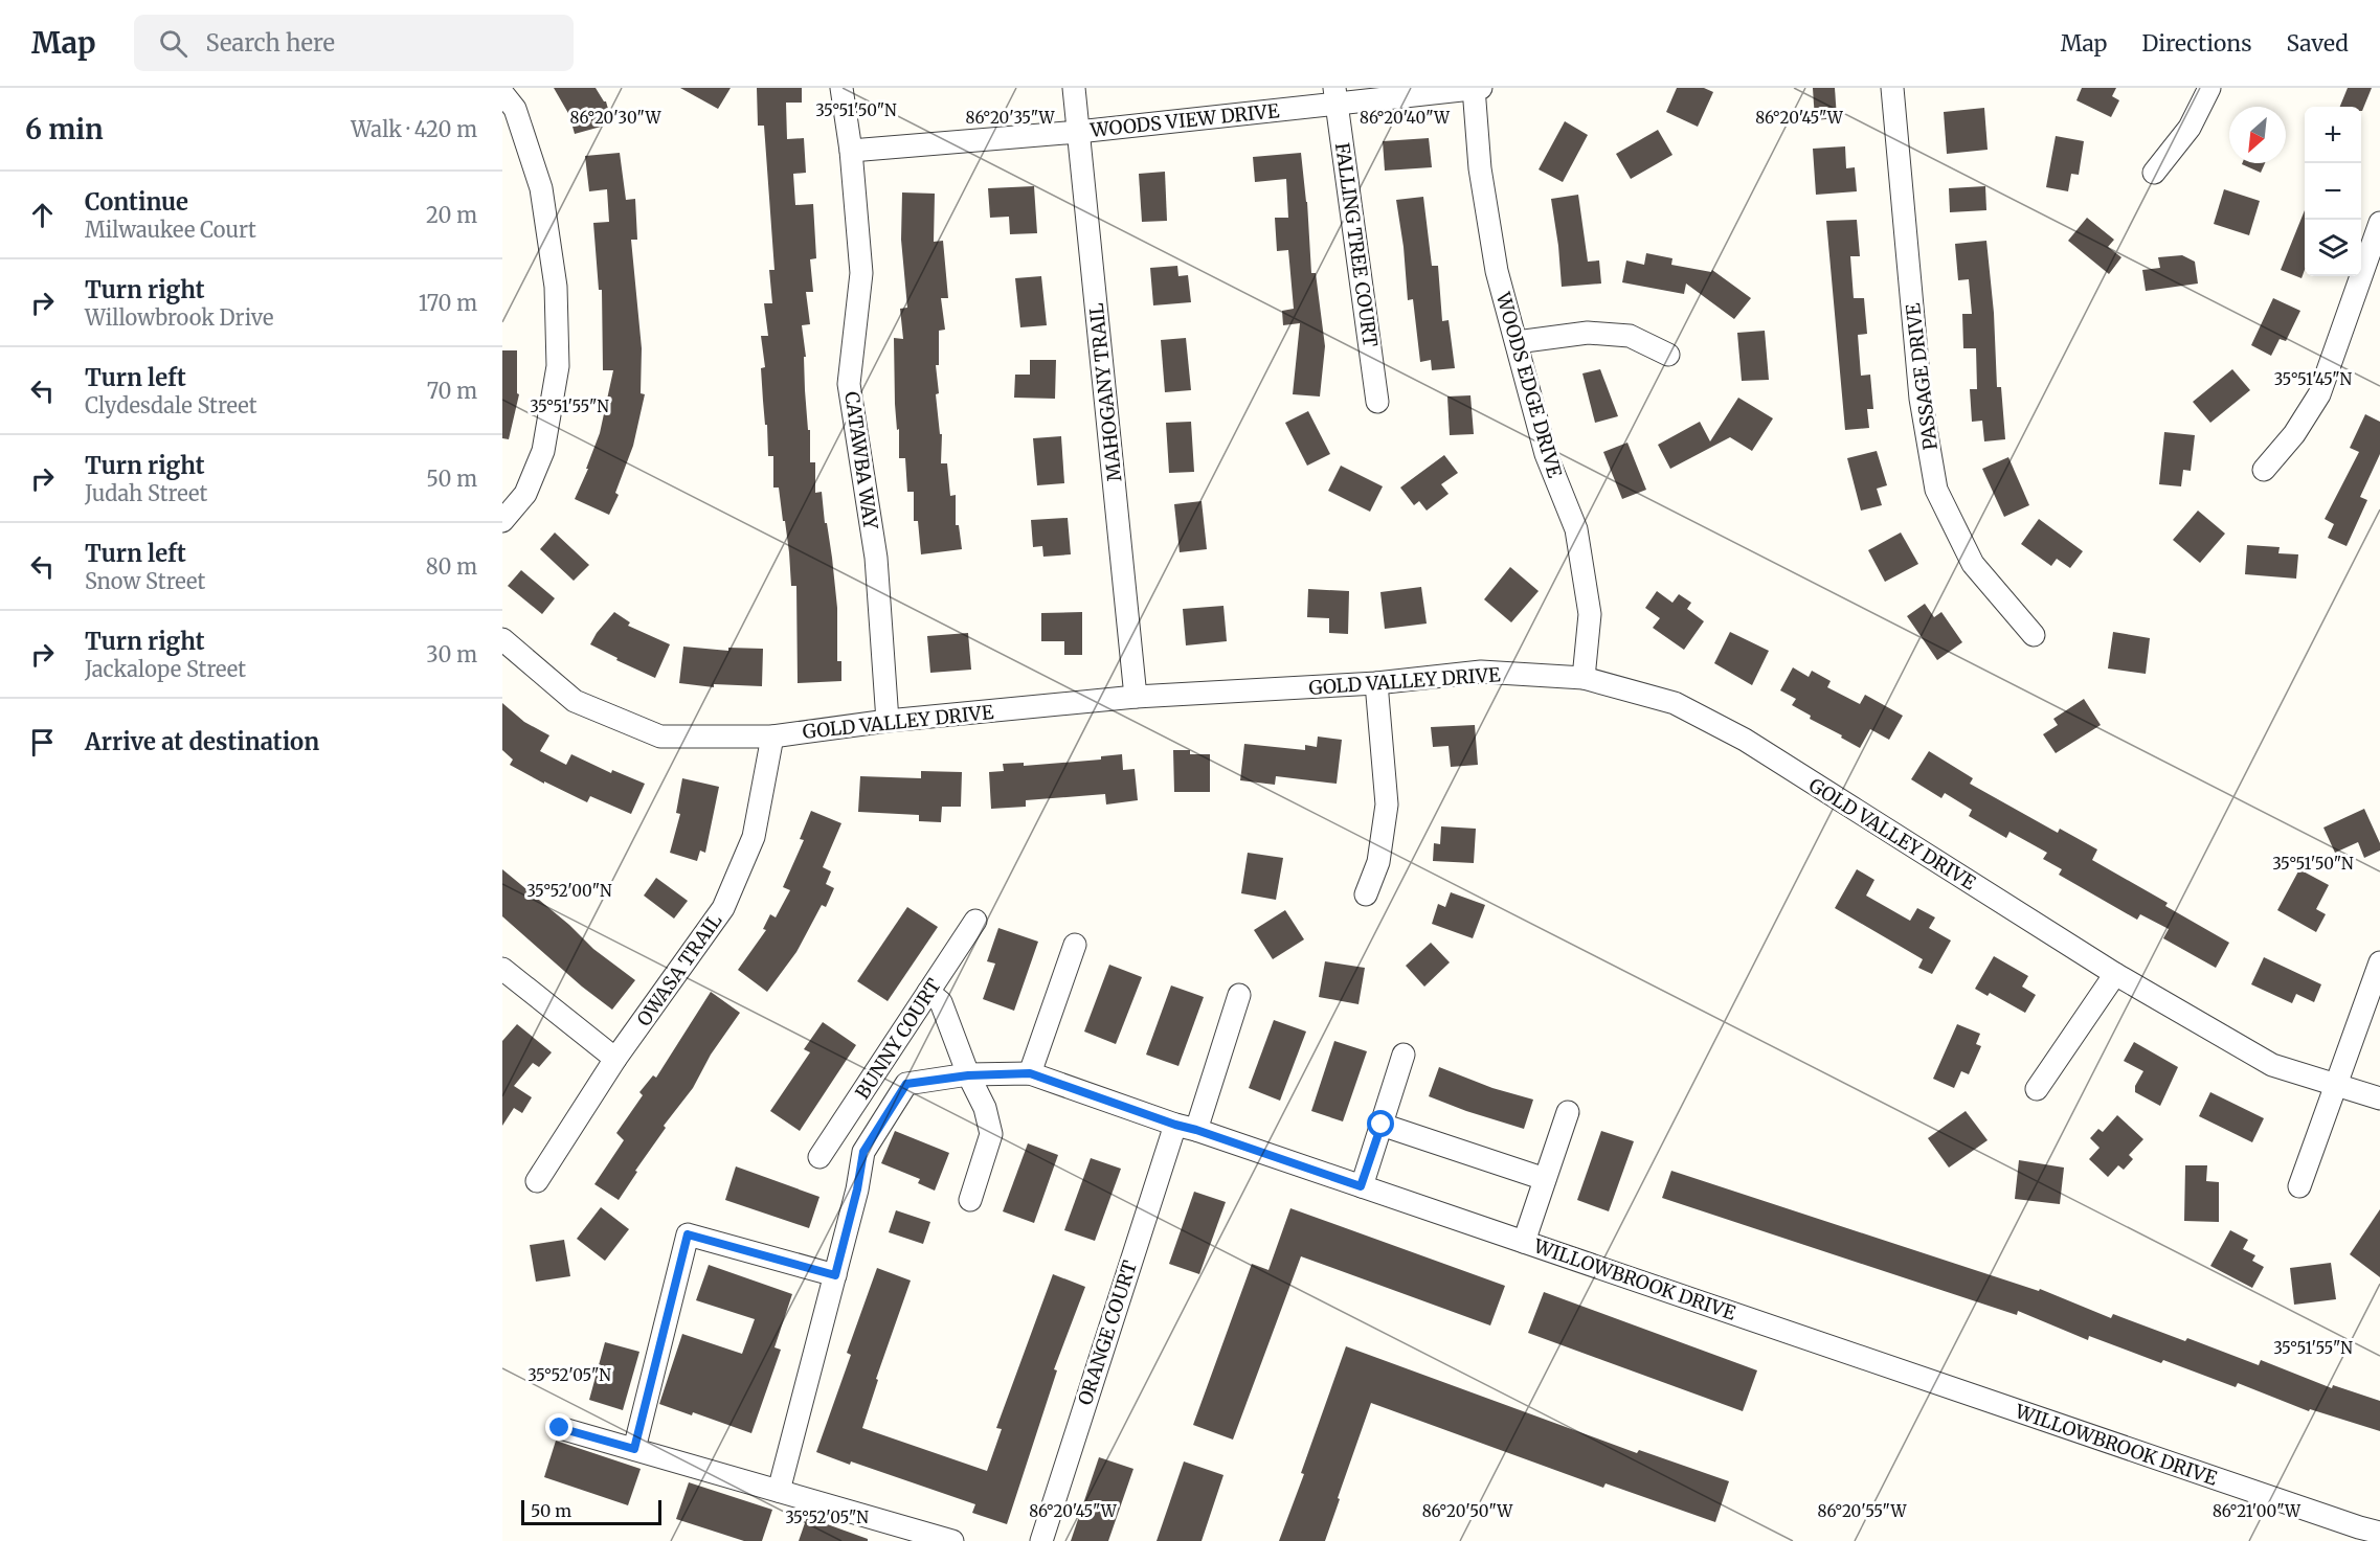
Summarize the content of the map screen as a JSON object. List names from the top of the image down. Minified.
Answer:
{"streets":{"street":["WOODS VIEW DRIVE","FALLING TREE COURT","PASSAGE DRIVE","WOODS EDGE DRIVE","MAHOGANY TRAIL","CATAWBA WAY","GOLD VALLEY DRIVE","OWASA TRAIL","BUNNY COURT","WILLOWBROOK DRIVE","ORANGE COURT"]},"crossings":[["WOODS VIEW DRIVE","FALLING TREE COURT"],["WOODS VIEW DRIVE","WOODS EDGE DRIVE"],["WOODS VIEW DRIVE","MAHOGANY TRAIL"],["WOODS VIEW DRIVE","CATAWBA WAY"],["WOODS EDGE DRIVE","GOLD VALLEY DRIVE"],["MAHOGANY TRAIL","GOLD VALLEY DRIVE"],["CATAWBA WAY","GOLD VALLEY DRIVE"],["GOLD VALLEY DRIVE","OWASA TRAIL"],["WILLOWBROOK DRIVE","ORANGE COURT"]],"scale_bar":"50 m","north":"bottom left","page":{"header":"Map","search":"Search here","nav":["Map","Directions","Saved"],"heading":["6 min","Walk · 420 m"],"map_buttons":["+","−"],"list":[["Continue","Milwaukee Court","20 m"],["Turn right","Willowbrook Drive","170 m"],["Turn left","Clydesdale Street","70 m"],["Turn right","Judah Street","50 m"],["Turn left","Snow Street","80 m"],["Turn right","Jackalope Street","30 m"],"Arrive at destination"],"scale":"50 m"},"coordinates":["35°51'50\"N","86°20'30\"W","86°20'35\"W","86°20'40\"W","86°20'45\"W","35°51'45\"N","35°51'55\"N","35°52'00\"N","35°52'05\"N","86°20'50\"W","86°20'55\"W","86°21'00\"W"]}
